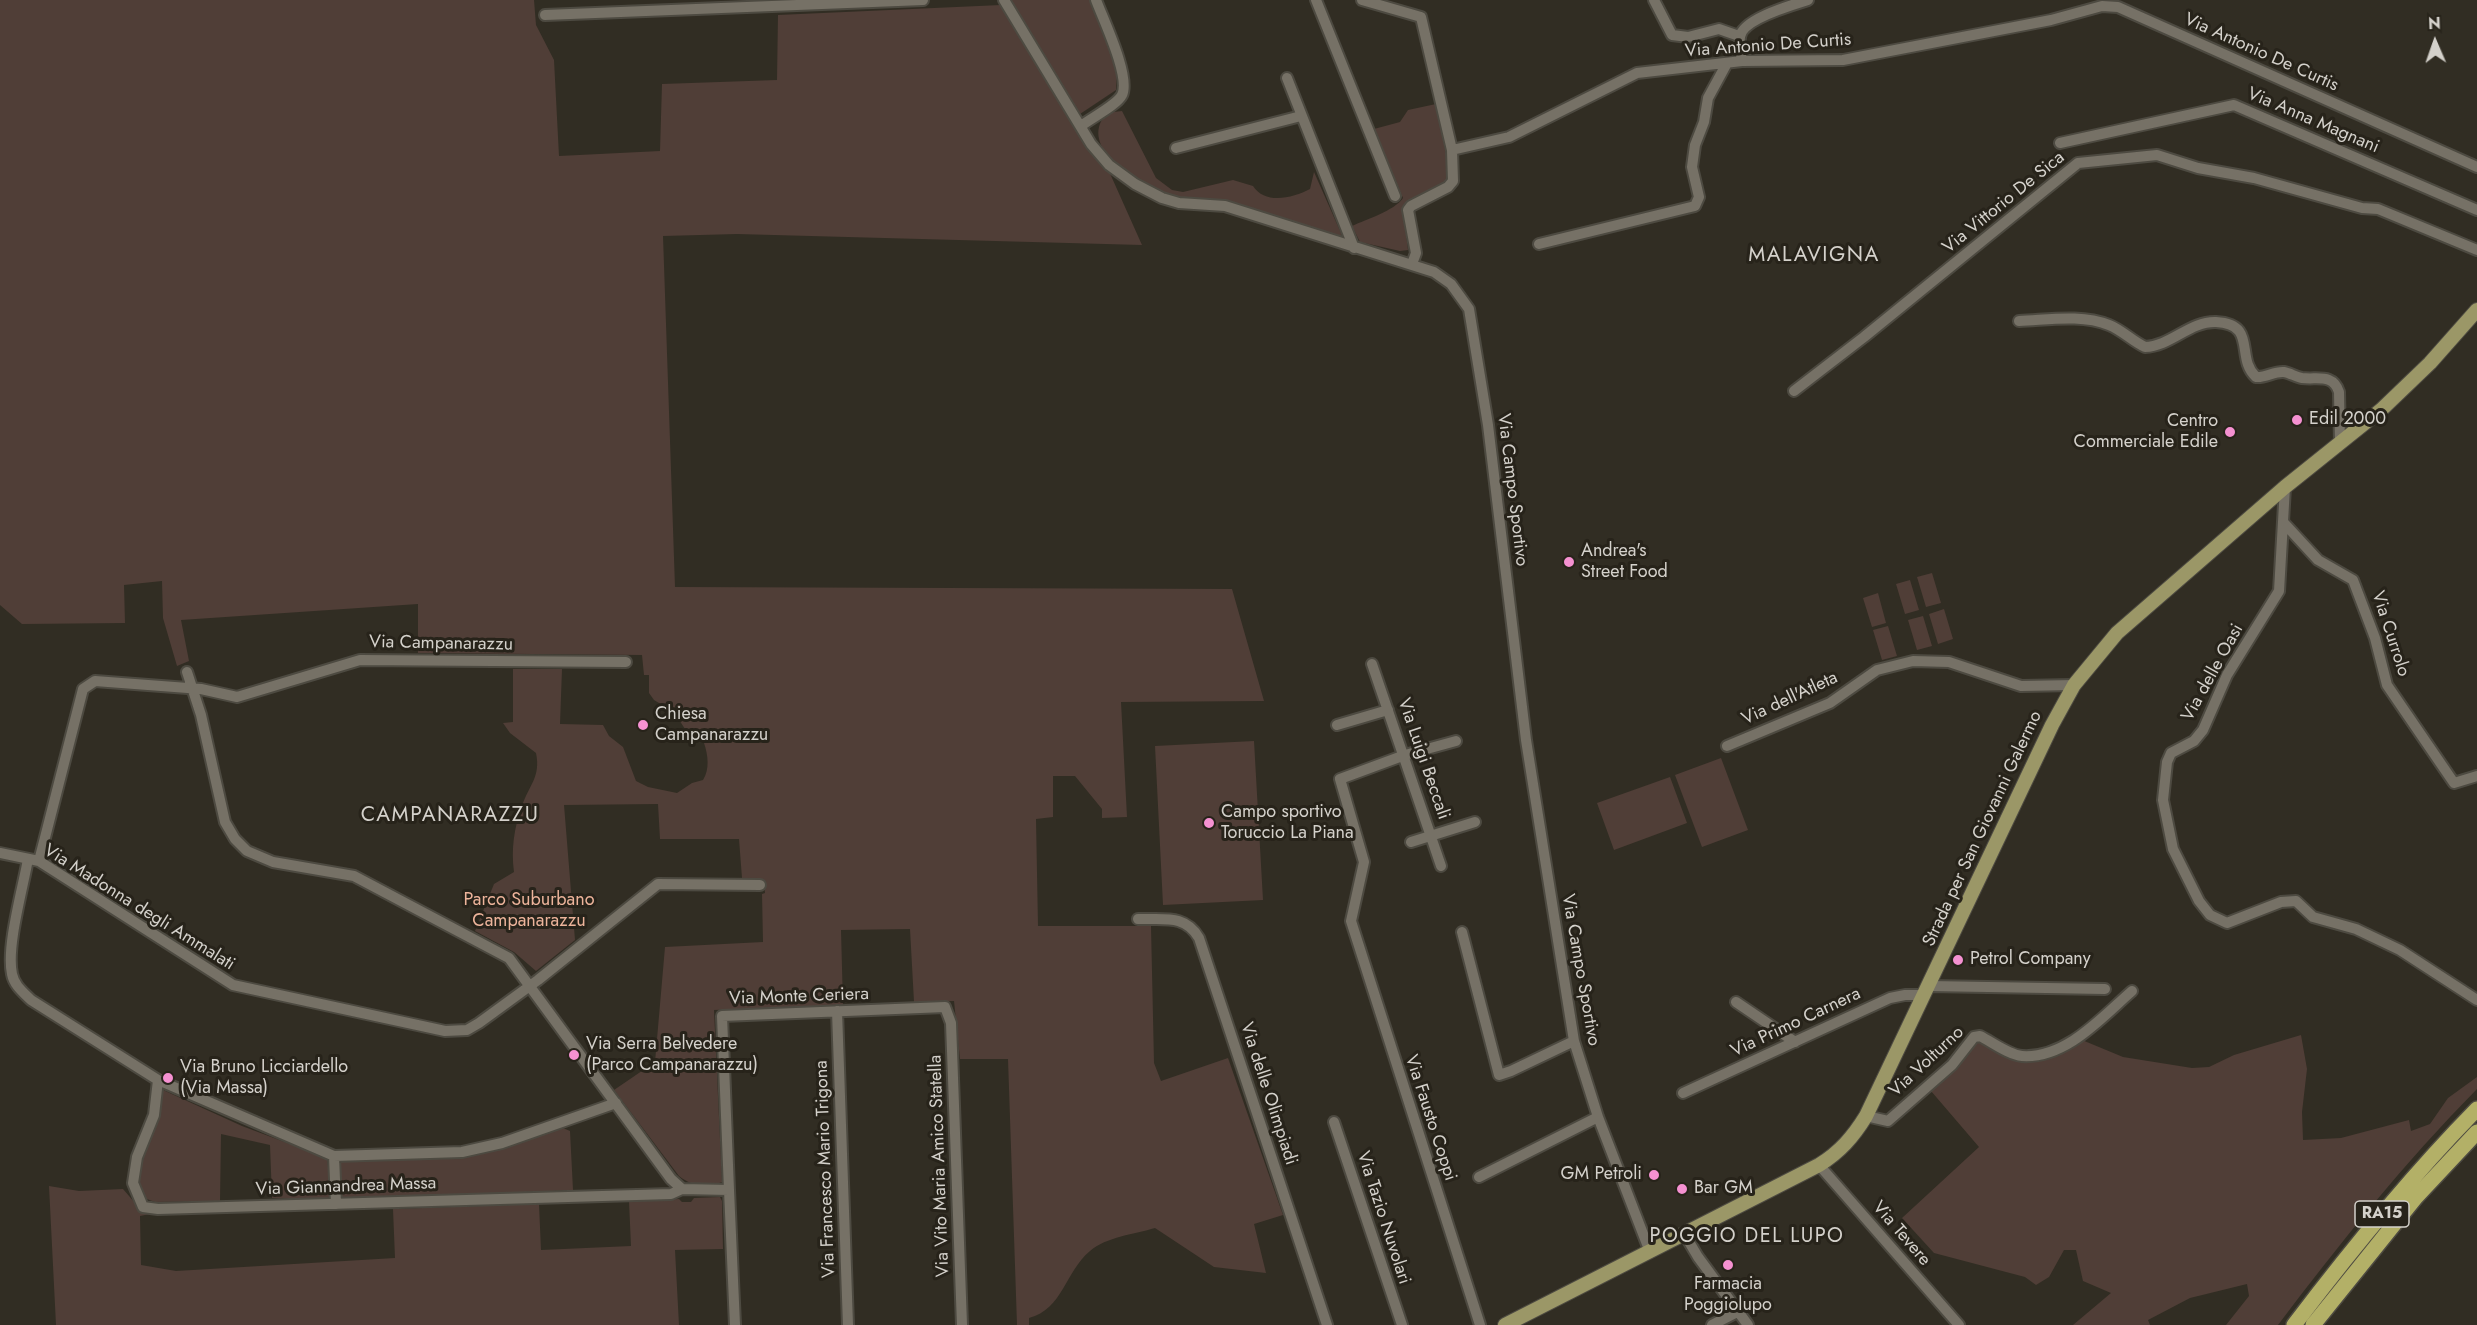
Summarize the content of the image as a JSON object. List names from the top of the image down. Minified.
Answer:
{"streets":{"highway":["RA15"],"main road":["Strada per San Giovanni Galermo"],"street":["Via Antonio De Curtis","Via Anna Magnani","Via Vittorio De Sica","Via Campo Sportivo","Via Currolo","Via Campanarazzu","Via delle Oasi","Via dell'Atleta","Via Luigi Beccali","Via Madonna degli Ammalati","Via Monte Ceriera","Via Primo Carnera","Via Volturno","Via delle Olimpiadi","Via Fausto Coppi","Via Vito Maria Amico Statella","Via Francesco Mario Trigona","Via Giannandrea Massa","Via Tazio Nuvolari","Via Tevere"]},"crossings":[["Via Campo Sportivo","Strada per San Giovanni Galermo"],["Via Currolo","Via delle Oasi"],["Via Campanarazzu","Via Madonna degli Ammalati"],["Via Campanarazzu","Via Giannandrea Massa"],["Via delle Oasi","Strada per San Giovanni Galermo"],["Via dell'Atleta","Strada per San Giovanni Galermo"],["Via Luigi Beccali","Via Fausto Coppi"],["Strada per San Giovanni Galermo","Via Primo Carnera"],["Strada per San Giovanni Galermo","Via Volturno"],["Strada per San Giovanni Galermo","Via Tevere"],["Via Monte Ceriera","Via Vito Maria Amico Statella"],["Via Monte Ceriera","Via Francesco Mario Trigona"],["Via Monte Ceriera","Via Giannandrea Massa"]],"districts":["MALAVIGNA","CAMPANARAZZU","POGGIO DEL LUPO"],"parks":["Parco Suburbano Campanarazzu"],"places":["Edil 2000","Centro Commerciale Edile","Andrea's Street Food","Chiesa Campanarazzu","Campo sportivo Toruccio La Piana","Petrol Company","Via Serra Belvedere (Parco Campanarazzu)","Via Bruno Licciardello (Via Massa)","GM Petroli","Bar GM","Farmacia Poggiolupo"],"north":"top"}
